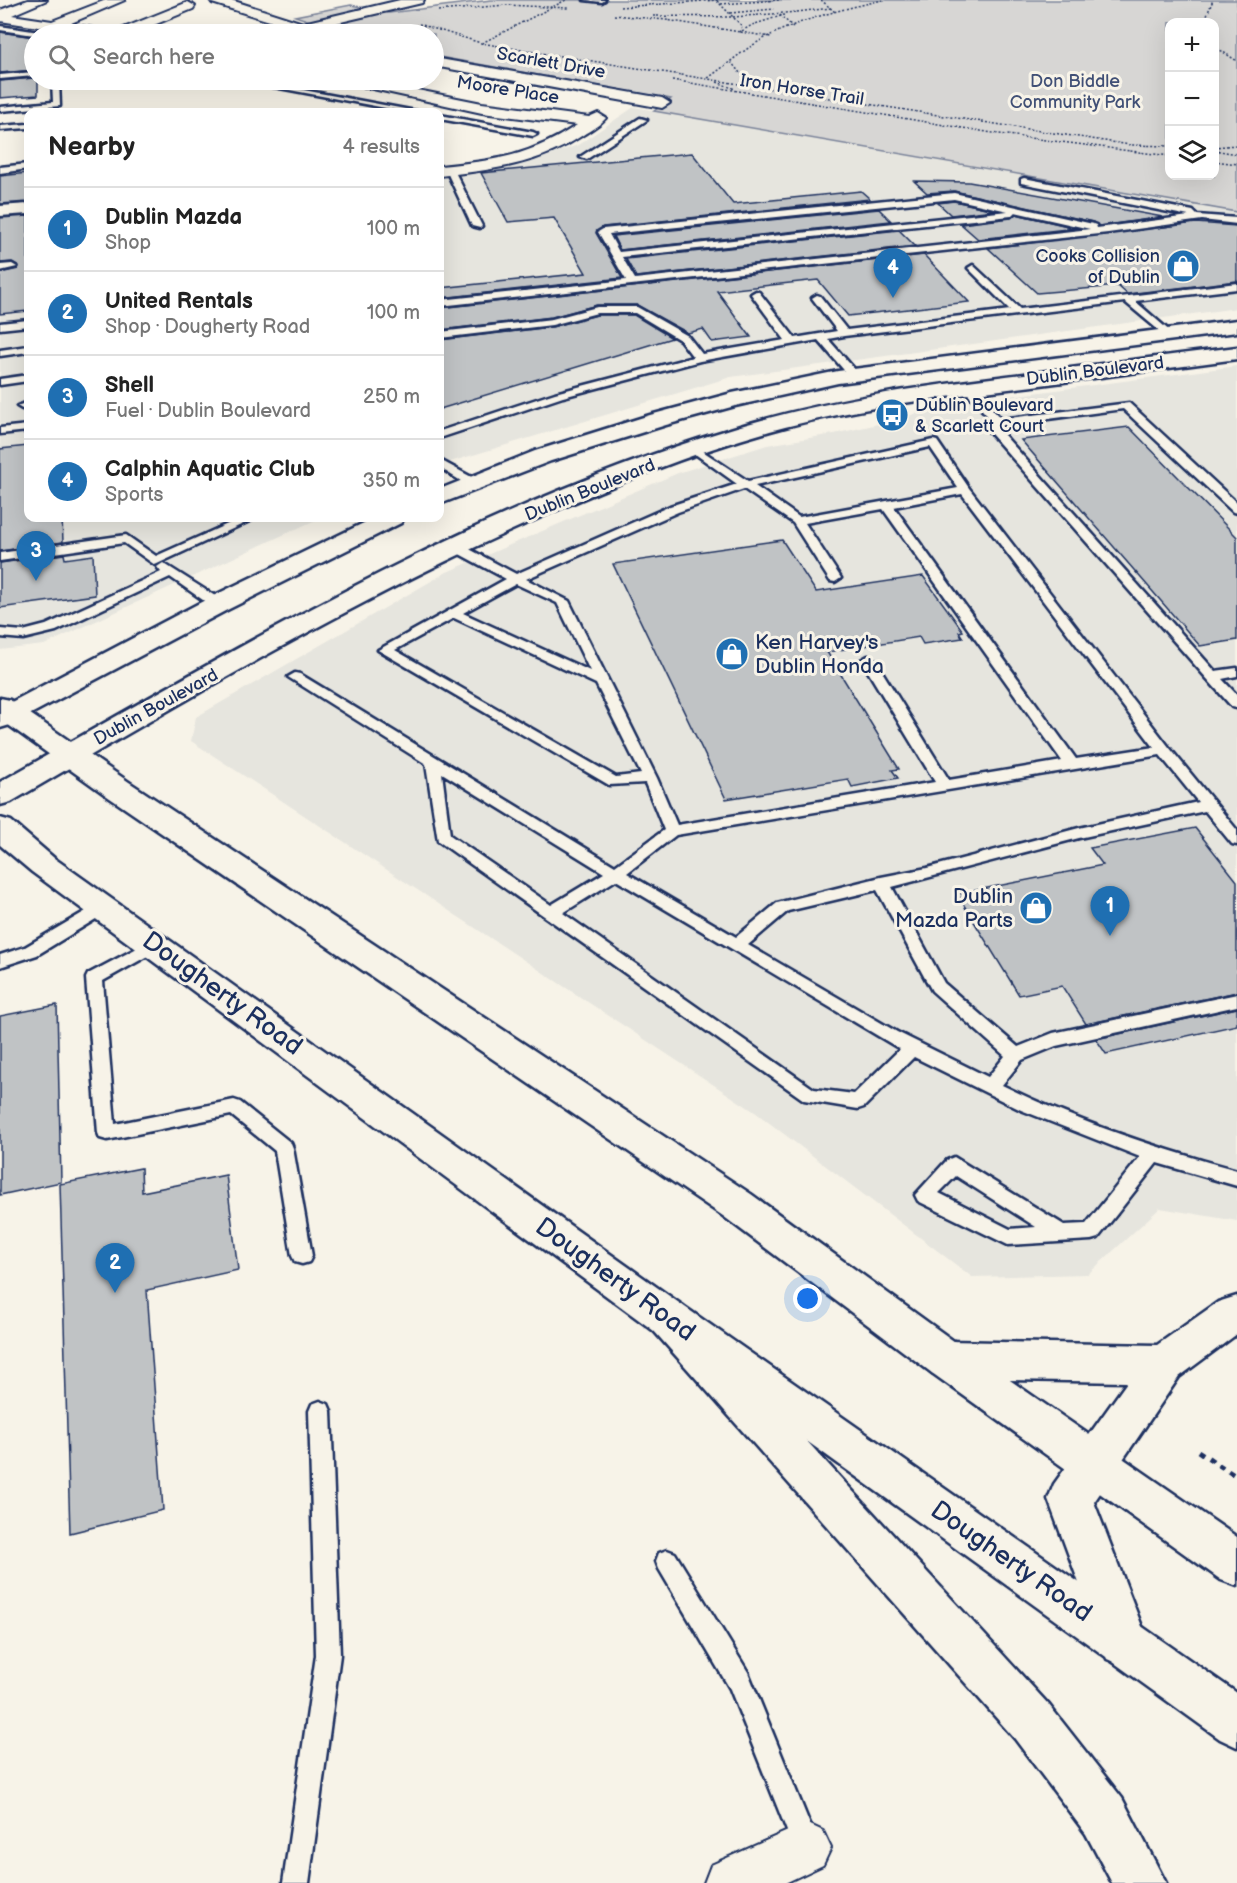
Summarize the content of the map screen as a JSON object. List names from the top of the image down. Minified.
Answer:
{"streets":{"main road":["Dublin Boulevard","Dougherty Road"],"street":["Scarlett Drive","Moore Place"],"path":["Iron Horse Trail"]},"parks":["Don Biddle Community Park"],"places":{"shop":["Cooks Collision of Dublin","Ken Harvey's Dublin Honda","Dublin Mazda Parts"],"bus stop":["Dublin Boulevard & Scarlett Court"]},"page":{"map_buttons":["+","−"],"search":"Search here","heading":["Nearby","4 results"],"list":[{"mark":"1","name":"Dublin Mazda","note":"Shop","value":"100 m"},{"mark":"2","name":"United Rentals","note":"Shop · Dougherty Road","value":"100 m"},{"mark":"3","name":"Shell","note":"Fuel · Dublin Boulevard","value":"250 m"},{"mark":"4","name":"Calphin Aquatic Club","note":"Sports","value":"350 m"}],"pins":["4","3","1","2"]}}
